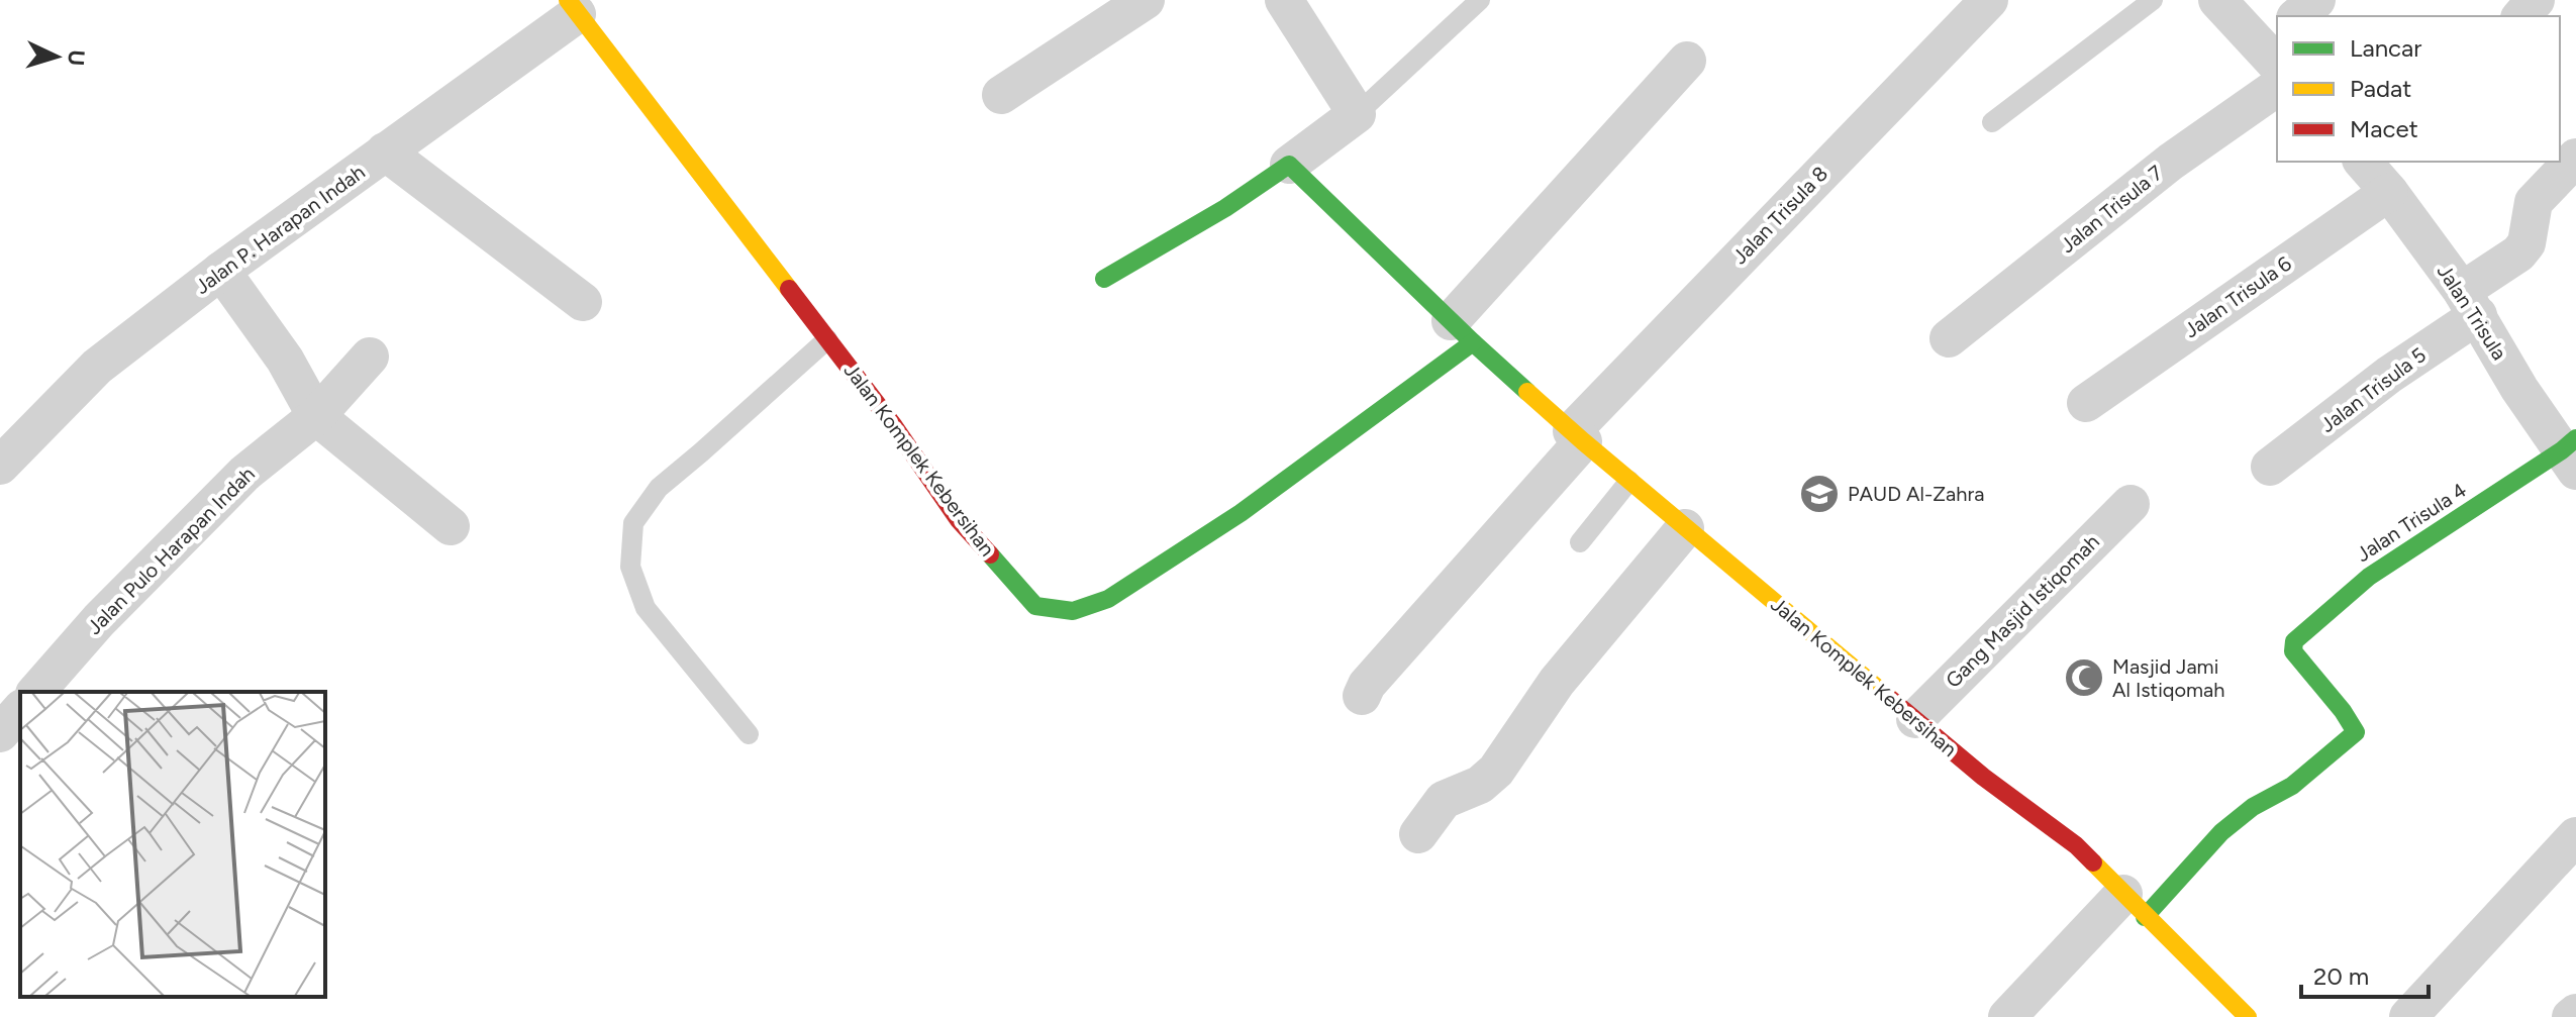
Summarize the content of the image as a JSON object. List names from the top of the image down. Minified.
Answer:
{"streets":{"street":["Jalan Trisula 7","Jalan Trisula 8","Jalan P. Harapan Indah","Jalan Trisula 6","Jalan Trisula","Jalan Trisula 5","Jalan Komplek Kebersihan","Jalan Trisula 4","Jalan Pulo Harapan Indah","Gang Masjid Istiqomah"]},"crossings":[["Jalan Trisula 8","Jalan Komplek Kebersihan"],["Jalan P. Harapan Indah","Jalan Komplek Kebersihan"],["Jalan Trisula 6","Jalan Trisula"],["Jalan Trisula","Jalan Trisula 5"],["Jalan Trisula","Jalan Trisula 4"],["Jalan Komplek Kebersihan","Jalan Trisula 4"],["Jalan Komplek Kebersihan","Gang Masjid Istiqomah"]],"places":{"school or university":["PAUD Al-Zahra"],"mosque":["Masjid Jami Al Istiqomah"]},"legend":["Lancar","Padat","Macet"],"scale_bar":"20 m","north":"right"}
